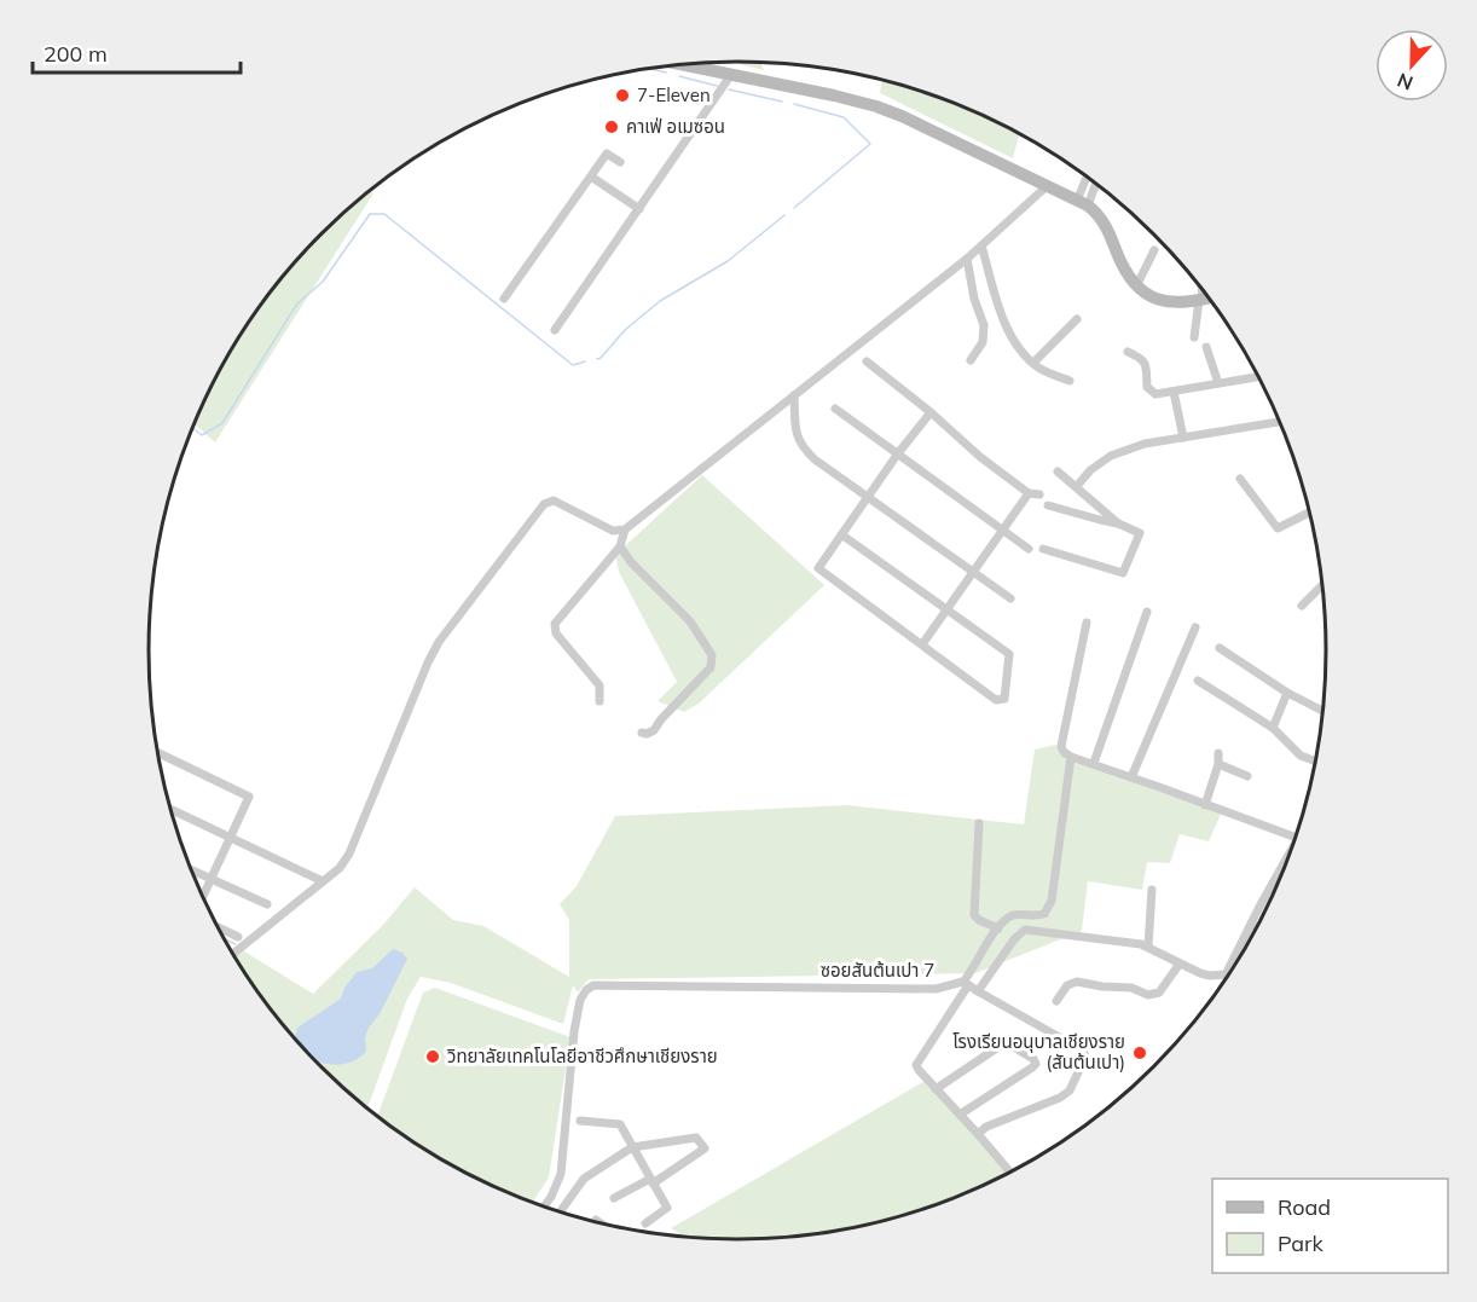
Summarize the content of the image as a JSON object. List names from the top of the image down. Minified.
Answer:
{"streets":{"street":["ซอยสันต้นเปา 7"]},"places":["7-Eleven","คาเฟ่ อเมซอน","โรงเรียนอนุบาลเชียงราย (สันต้นเปา)","วิทยาลัยเทคโนโลยีอาชีวศึกษาเชียงราย"],"legend":["Road","Park"],"scale_bar":"200 m","north":"bottom"}
